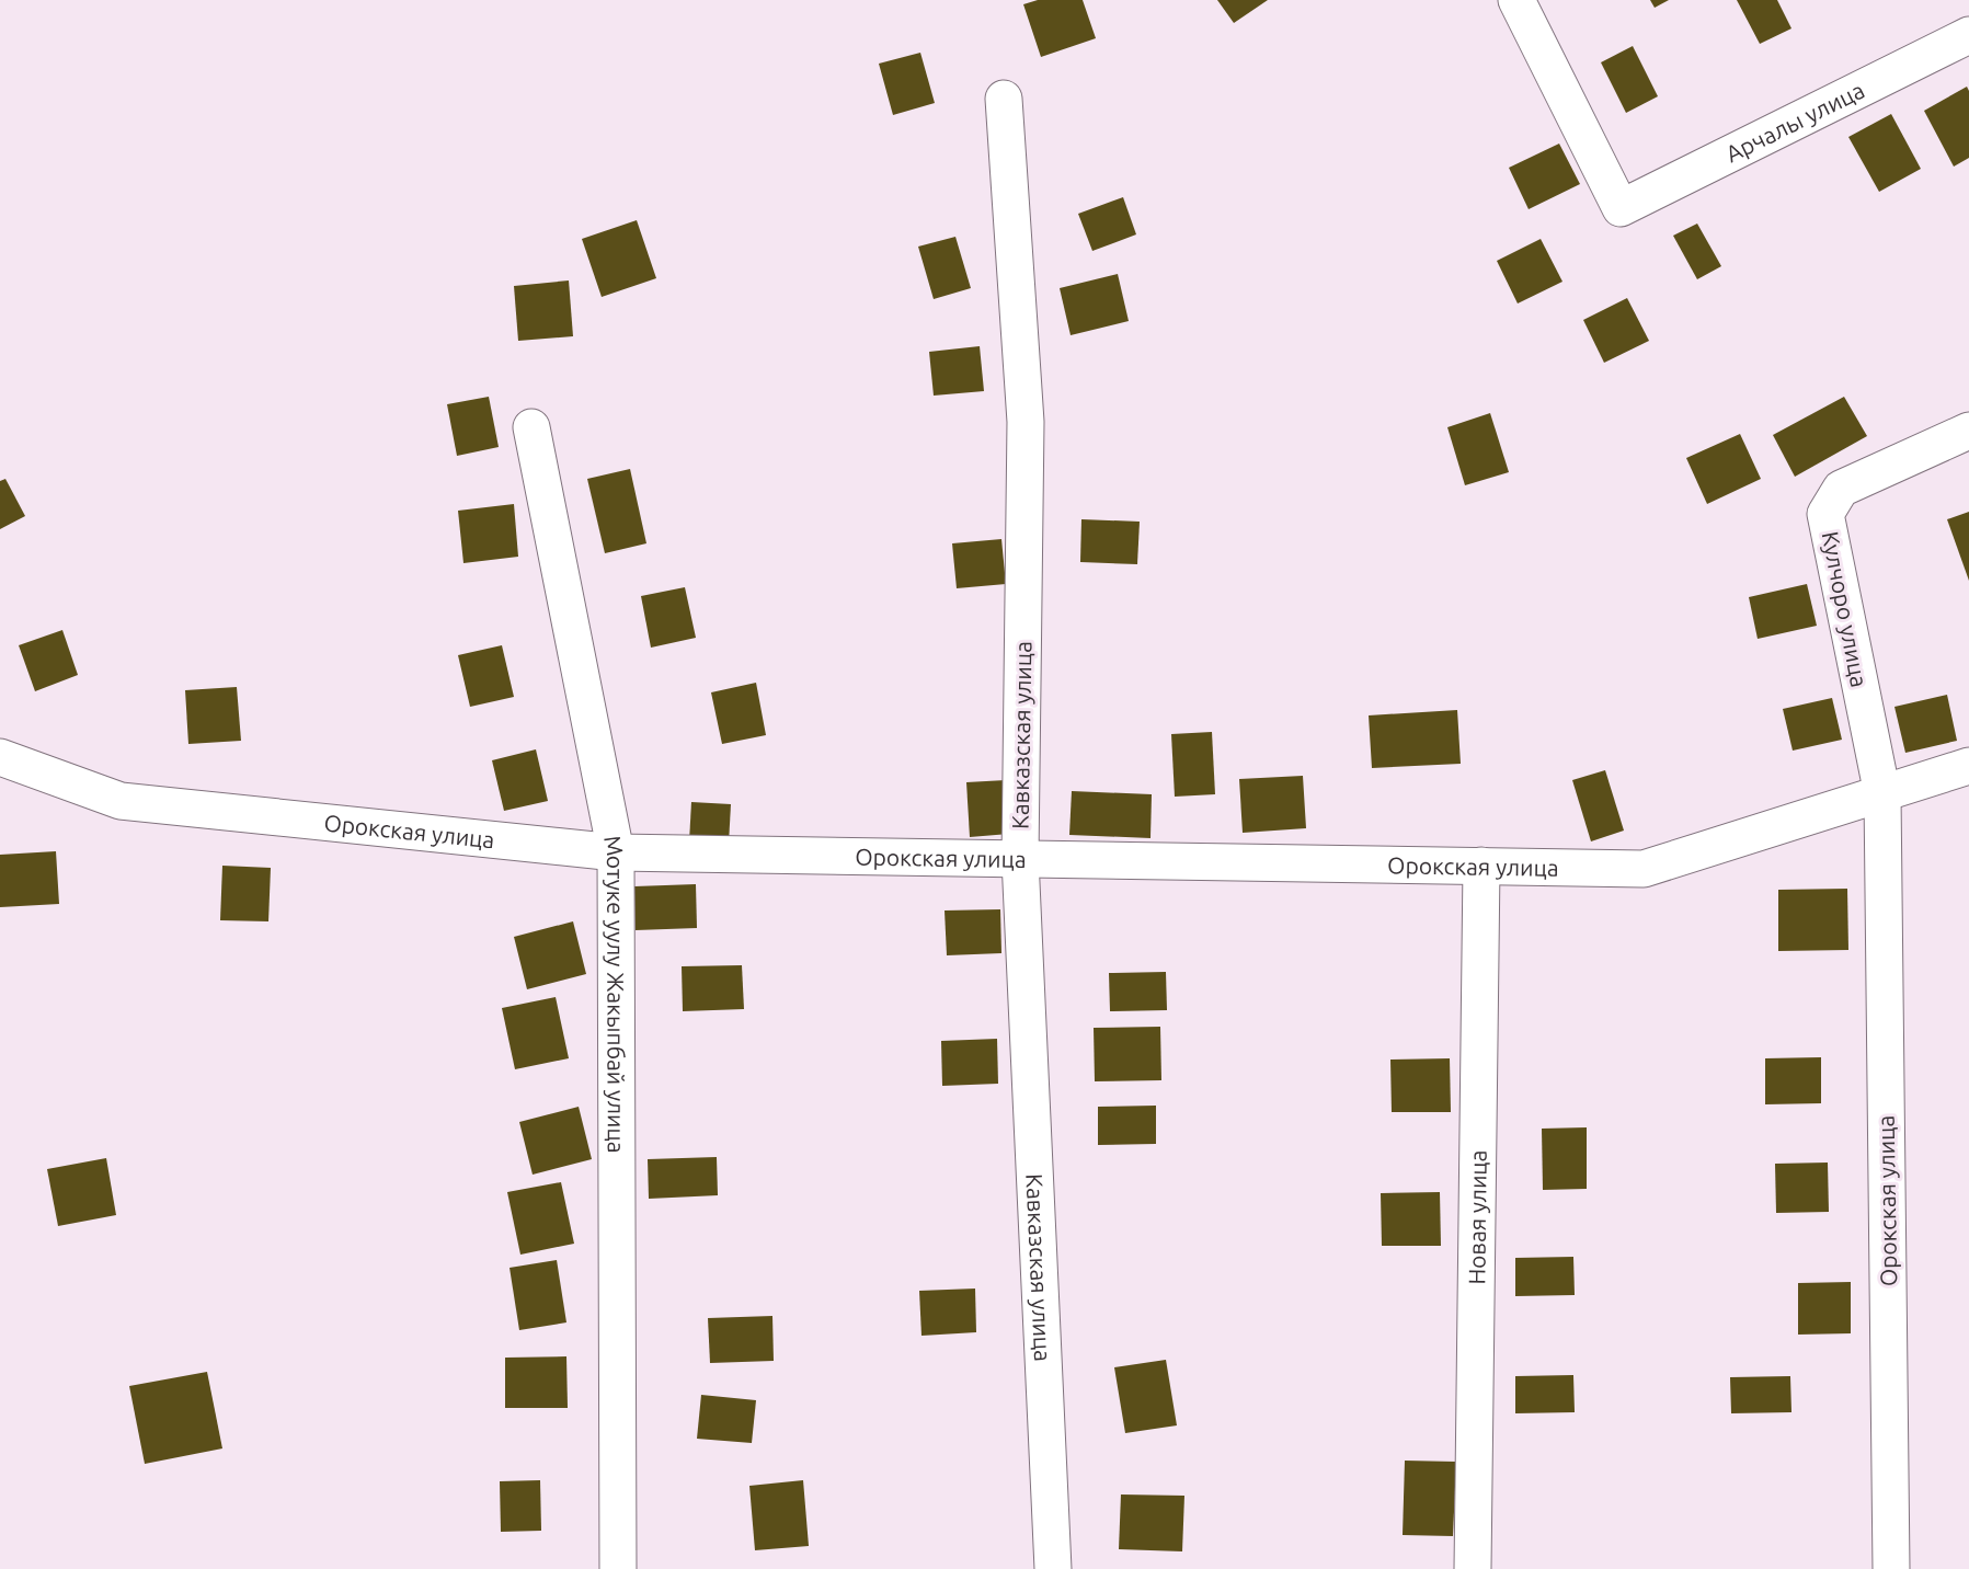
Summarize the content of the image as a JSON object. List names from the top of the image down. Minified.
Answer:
{"streets":{"street":["Арчалы улица","Кулчоро улица","Кавказская улица","Орокская улица","Мотуке уулу Жакыпбай улица","Новая улица"]},"crossings":[["Кулчоро улица","Орокская улица"],["Кавказская улица","Орокская улица"],["Орокская улица","Мотуке уулу Жакыпбай улица"],["Орокская улица","Новая улица"]]}
